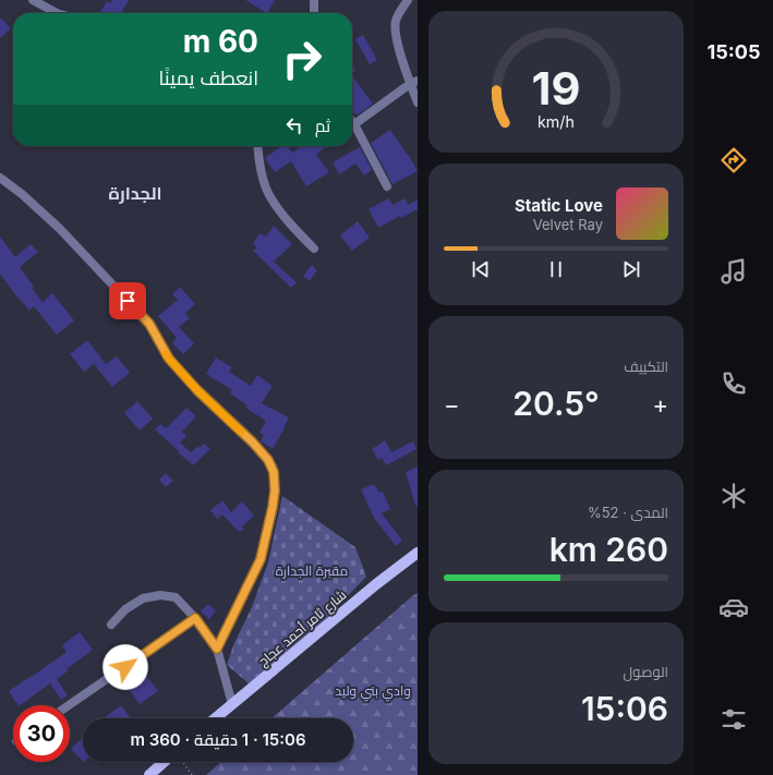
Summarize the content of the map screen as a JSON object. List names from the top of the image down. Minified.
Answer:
{"streets":{"main road":["شارع ثامر أحمد عجاج"]},"districts":["الجدارة"],"parks":["مقبرة الجدارة","وادي بني وليد"],"page":{"tabs":"15:05","turn":["60 m","انعطف يمينًا"],"then":"ثم","song":["Static Love","Velvet Ray"],"tile":["التكييف",["المدى · 52%","260 km"],["الوصول","15:06"]],"heat":["−","20.5°","+"],"limit":"30","trip":"15:06 · 1 دقيقة · 360 m","gauge":["19","km/h"]}}
